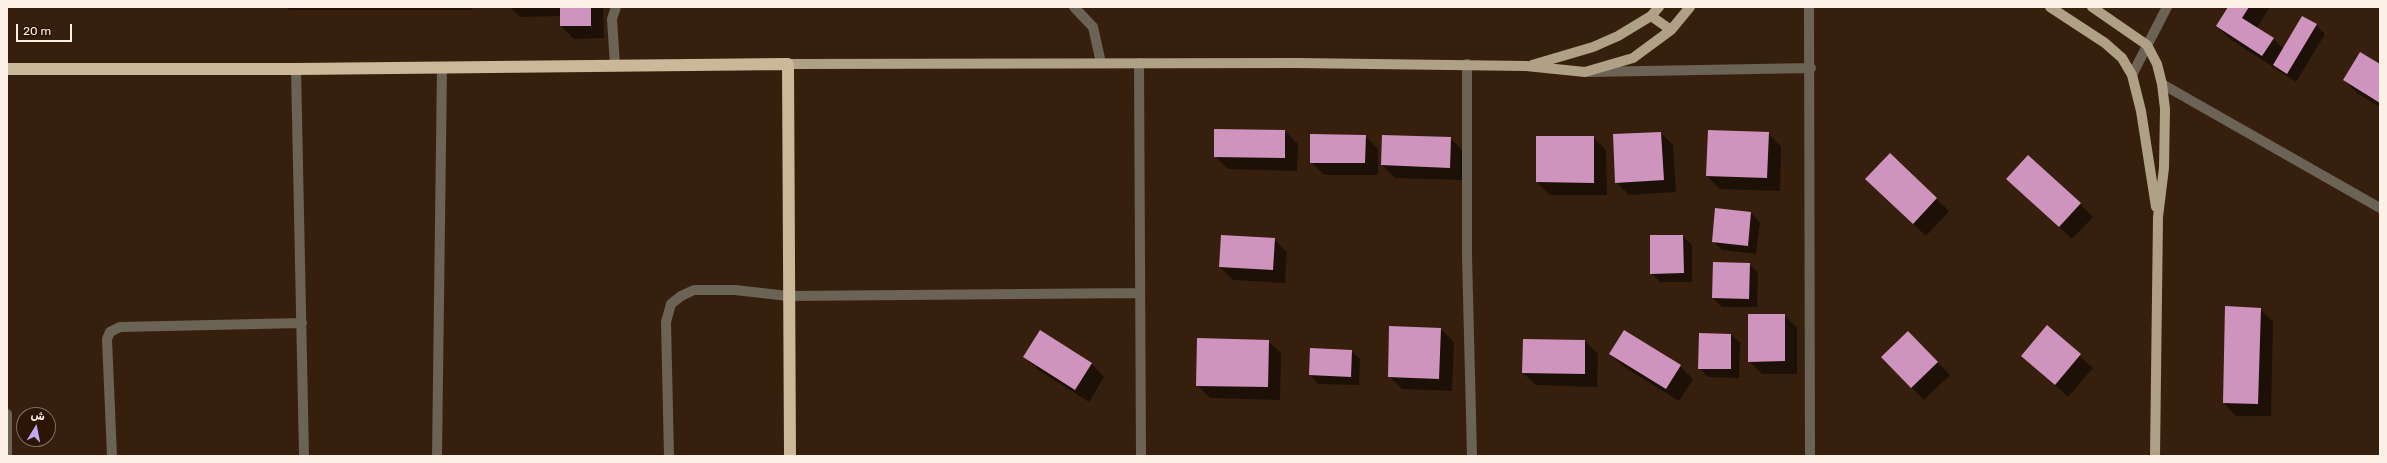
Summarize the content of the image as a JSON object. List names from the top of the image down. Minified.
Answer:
{"scale_bar":"20 m","north":"top"}
